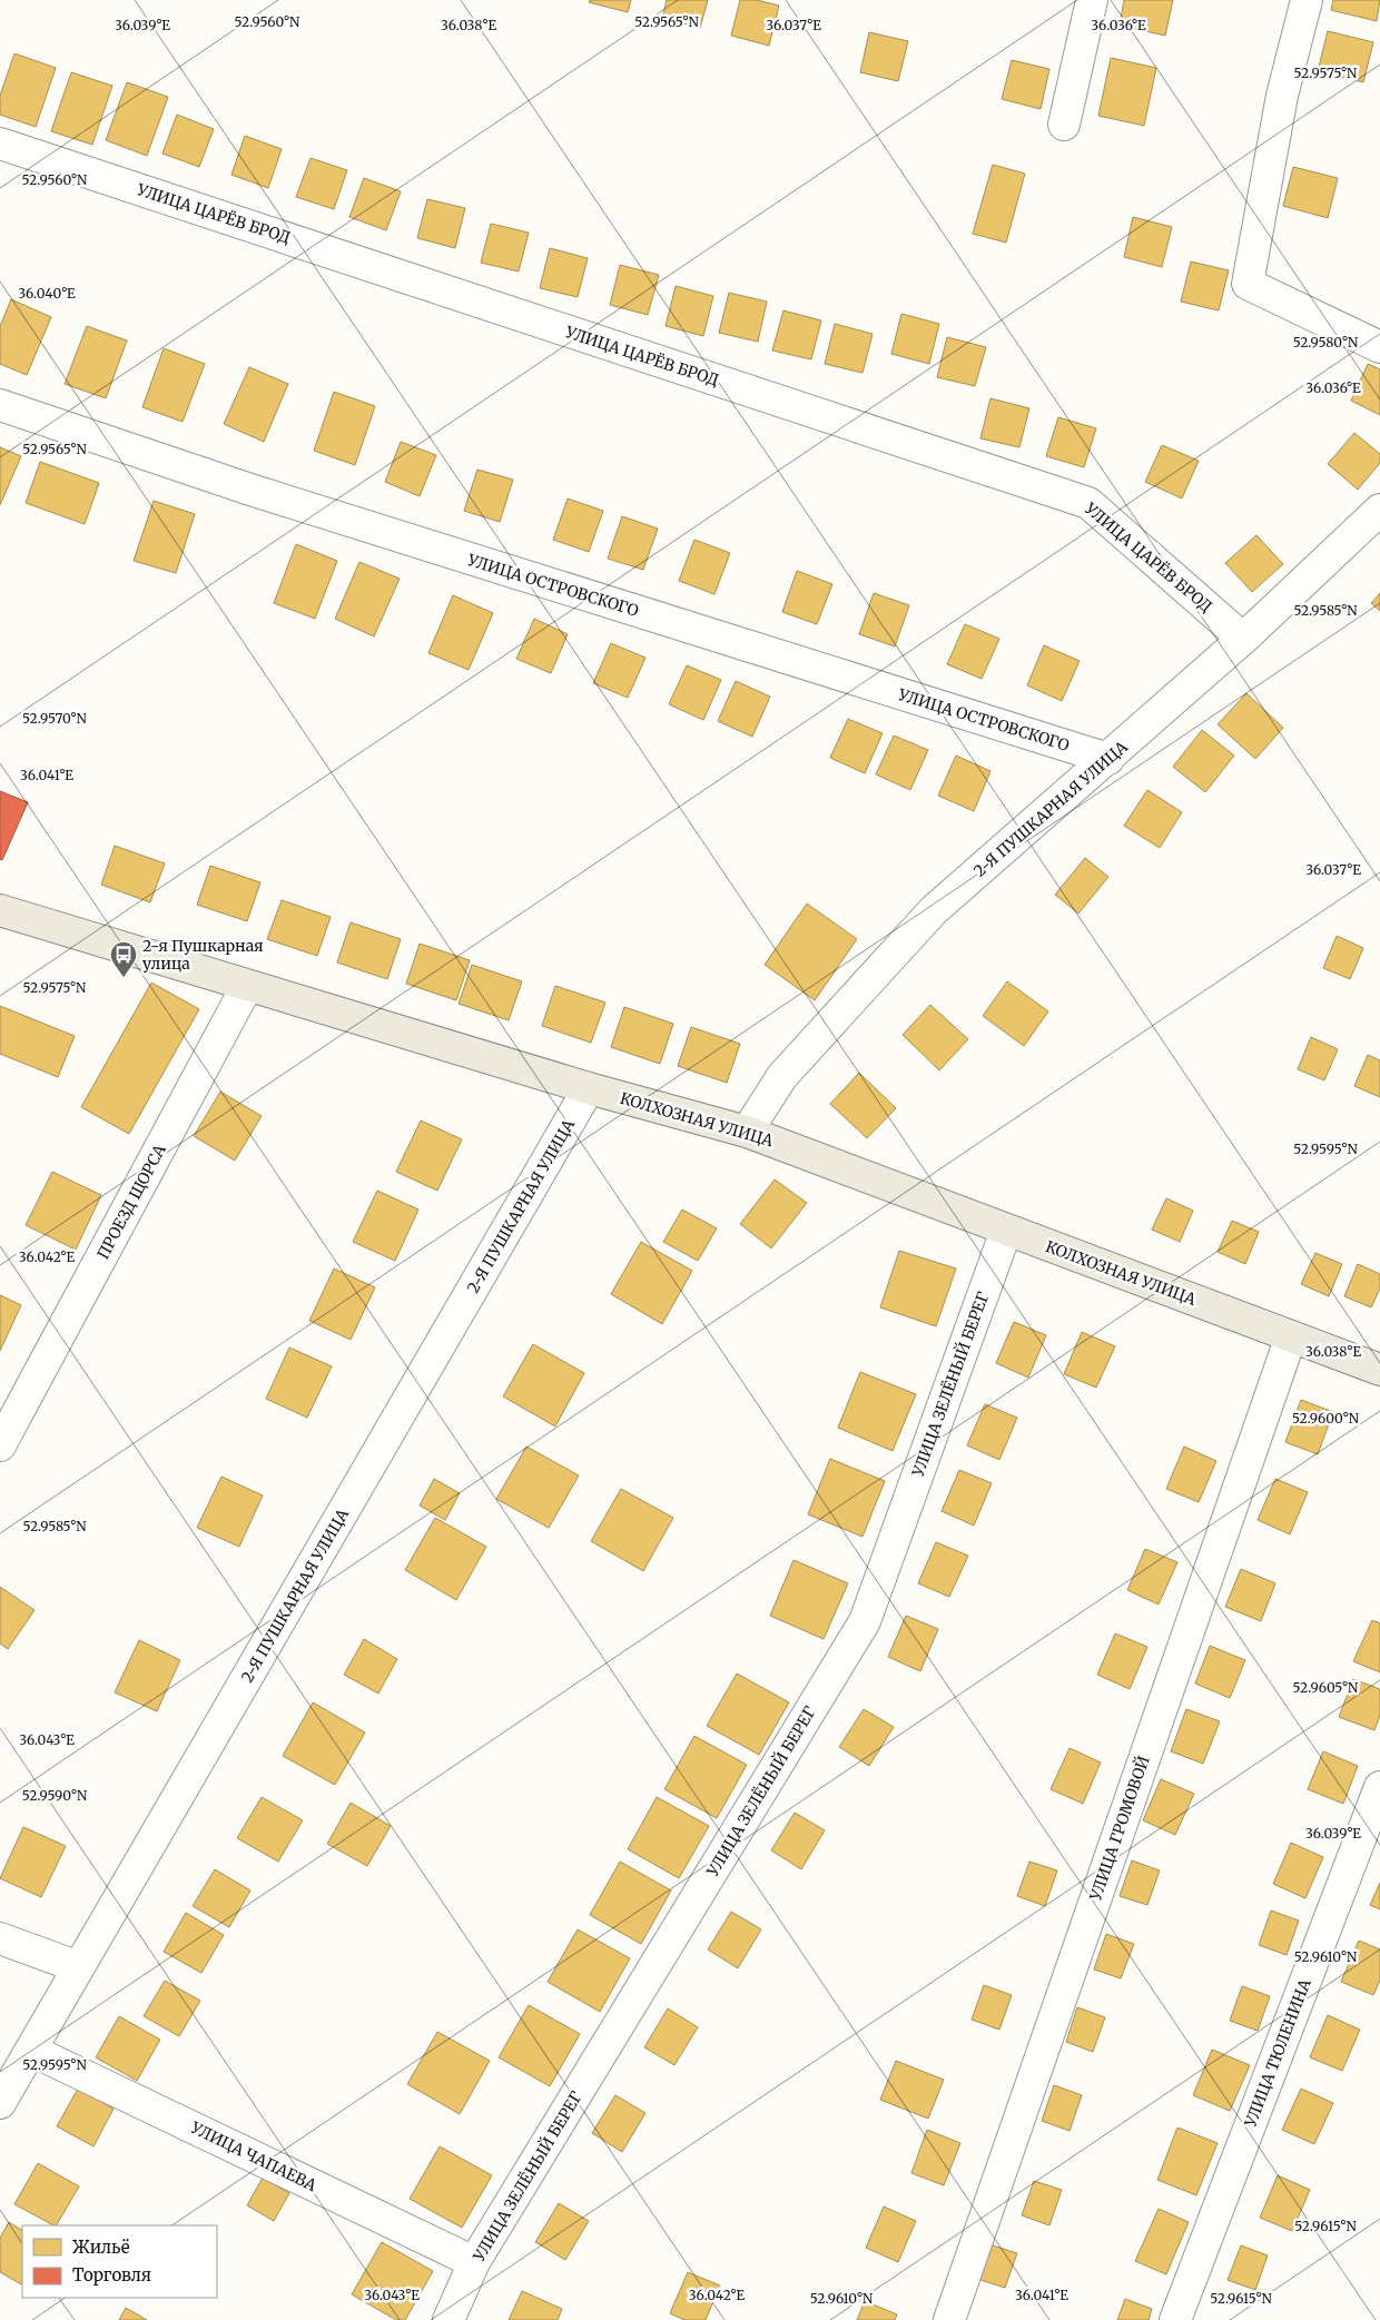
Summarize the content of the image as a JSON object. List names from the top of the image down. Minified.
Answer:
{"streets":{"main road":["КОЛХОЗНАЯ УЛИЦА"],"street":["УЛИЦА ЦАРЁВ БРОД","УЛИЦА ОСТРОВСКОГО","2-Я ПУШКАРНАЯ УЛИЦА","ПРОЕЗД ЩОРСА","УЛИЦА ЗЕЛЁНЫЙ БЕРЕГ","УЛИЦА ГРОМОВОЙ","УЛИЦА ТЮЛЕНИНА","УЛИЦА ЧАПАЕВА"]},"crossings":[["УЛИЦА ЦАРЁВ БРОД","2-Я ПУШКАРНАЯ УЛИЦА"],["УЛИЦА ОСТРОВСКОГО","2-Я ПУШКАРНАЯ УЛИЦА"],["2-Я ПУШКАРНАЯ УЛИЦА","КОЛХОЗНАЯ УЛИЦА"],["2-Я ПУШКАРНАЯ УЛИЦА","УЛИЦА ЧАПАЕВА"],["КОЛХОЗНАЯ УЛИЦА","ПРОЕЗД ЩОРСА"],["КОЛХОЗНАЯ УЛИЦА","УЛИЦА ЗЕЛЁНЫЙ БЕРЕГ"],["КОЛХОЗНАЯ УЛИЦА","УЛИЦА ГРОМОВОЙ"],["УЛИЦА ЗЕЛЁНЫЙ БЕРЕГ","УЛИЦА ЧАПАЕВА"]],"places":{"bus stop":["2-я Пушкарная улица"]},"legend":["Жильё","Торговля"],"coordinates":["52.9560°N","52.9565°N","36.039°E","36.038°E","36.036°E","36.037°E","52.9575°N","36.040°E","52.9580°N","52.9585°N","52.9570°N","36.041°E","52.9595°N","36.042°E","52.9600°N","52.9605°N","36.043°E","52.9590°N","52.9610°N","52.9615°N"]}
